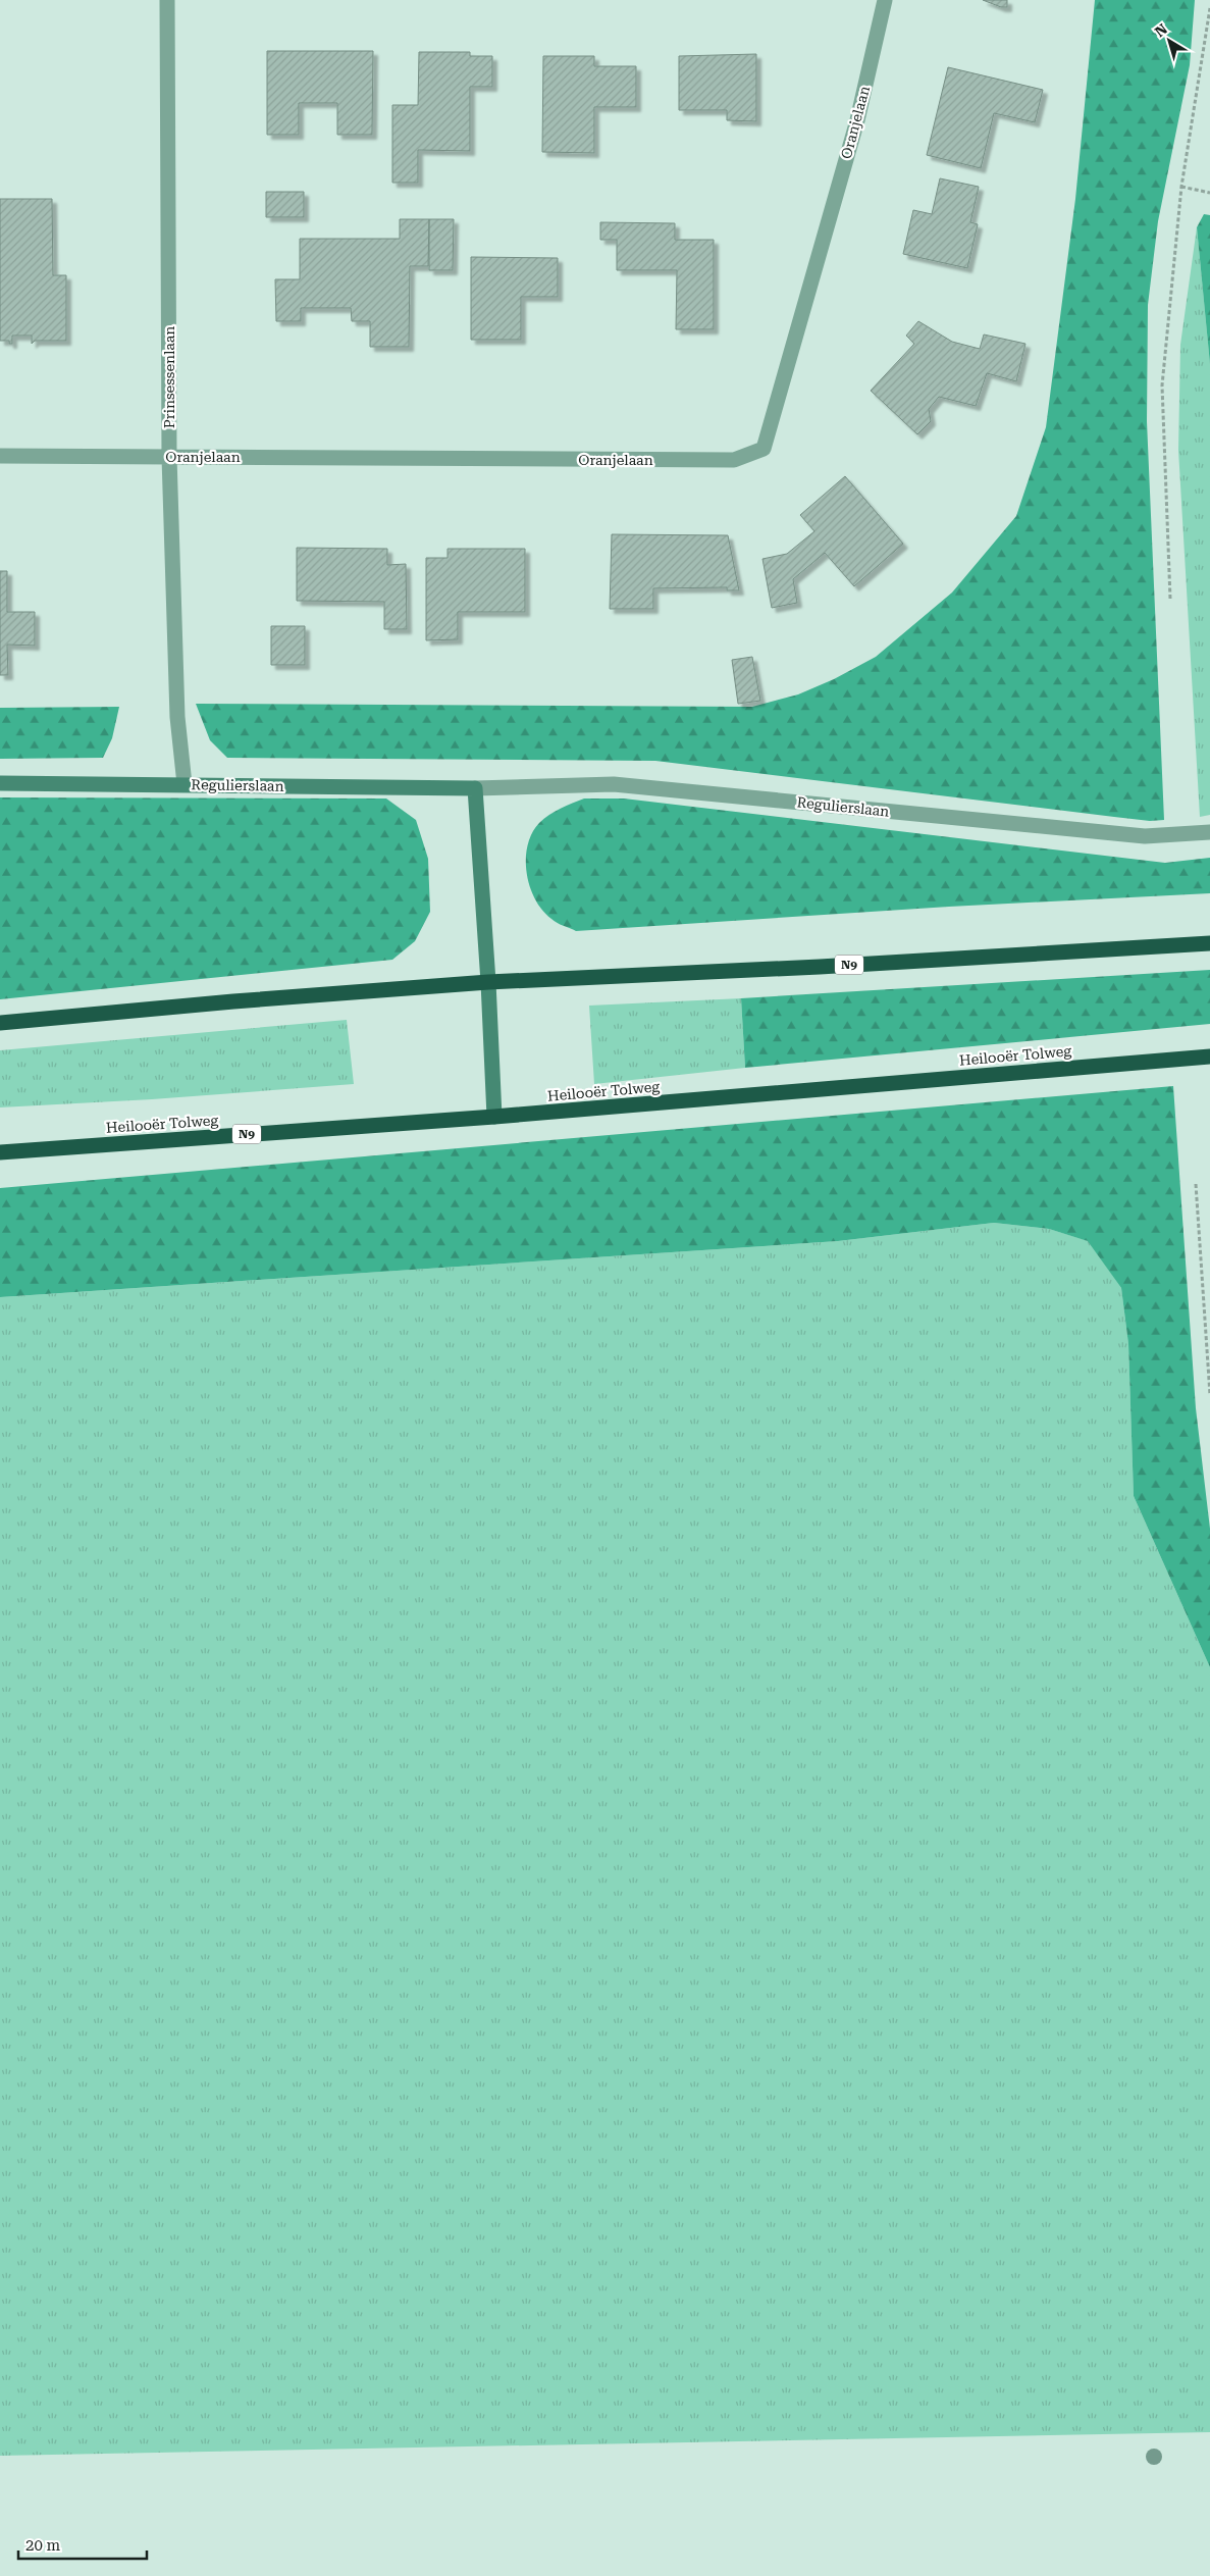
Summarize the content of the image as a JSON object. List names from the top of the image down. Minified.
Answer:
{"streets":{"highway":["N9","Heilooër Tolweg"],"street":["Oranjelaan","Prinsessenlaan","Regulierslaan"]},"crossings":[["Oranjelaan","Prinsessenlaan"],["Prinsessenlaan","Regulierslaan"]],"scale_bar":"20 m","north":"top left"}
